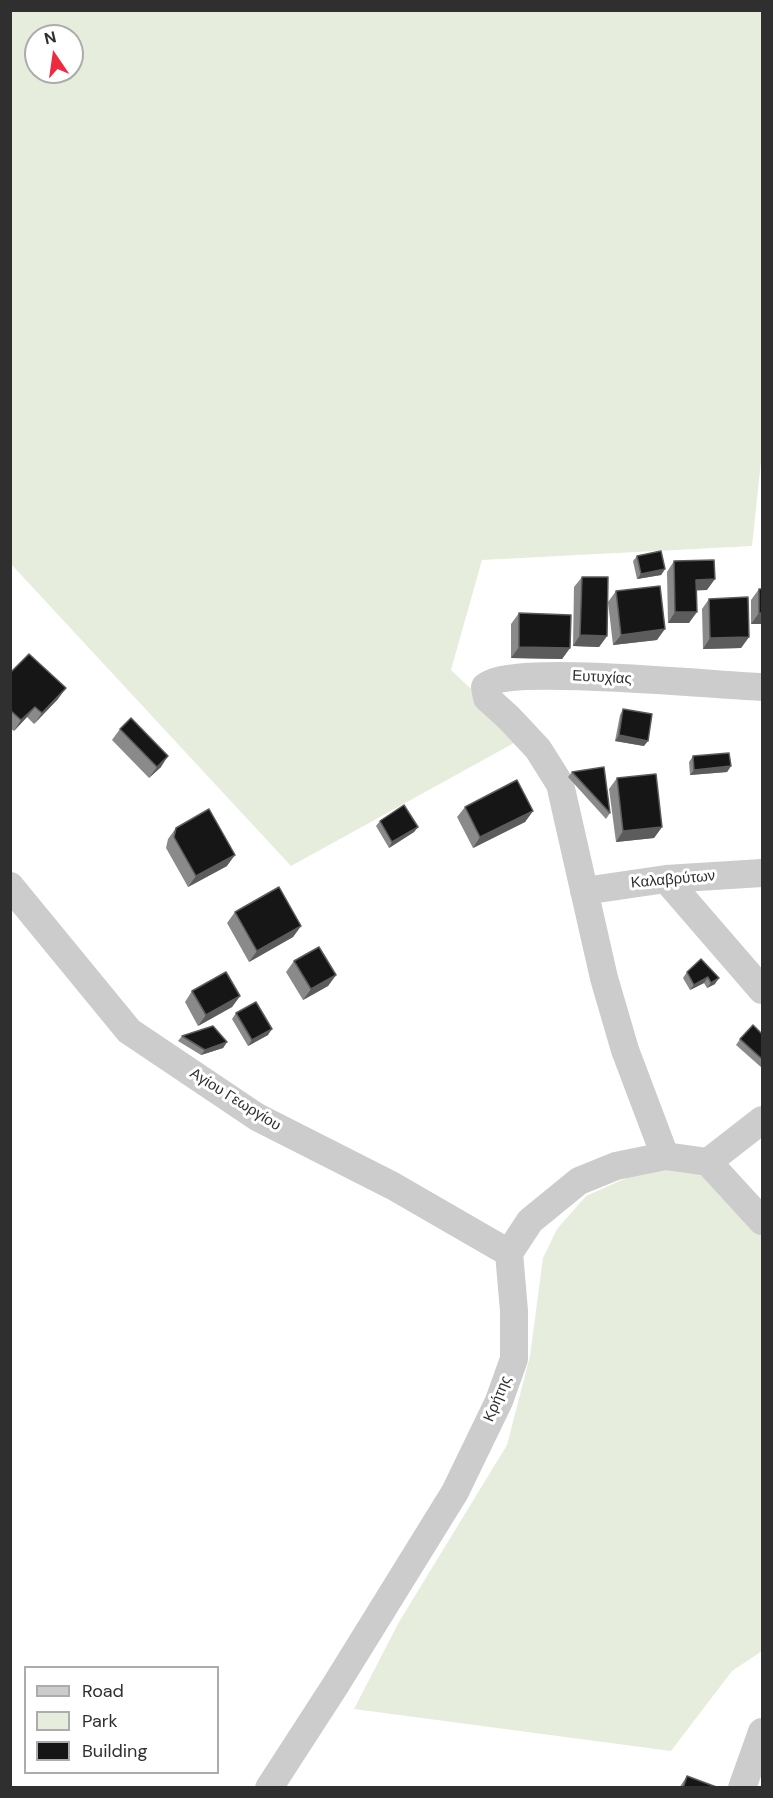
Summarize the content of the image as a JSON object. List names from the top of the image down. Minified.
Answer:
{"streets":{"street":["Ευτυχίας","Καλαβρύτων","Αγίου Γεωργίου","Κρήτης"]},"crossings":[["Ευτυχίας","Καλαβρύτων"],["Αγίου Γεωργίου","Κρήτης"]],"legend":["Road","Park","Building"],"north":"top"}
